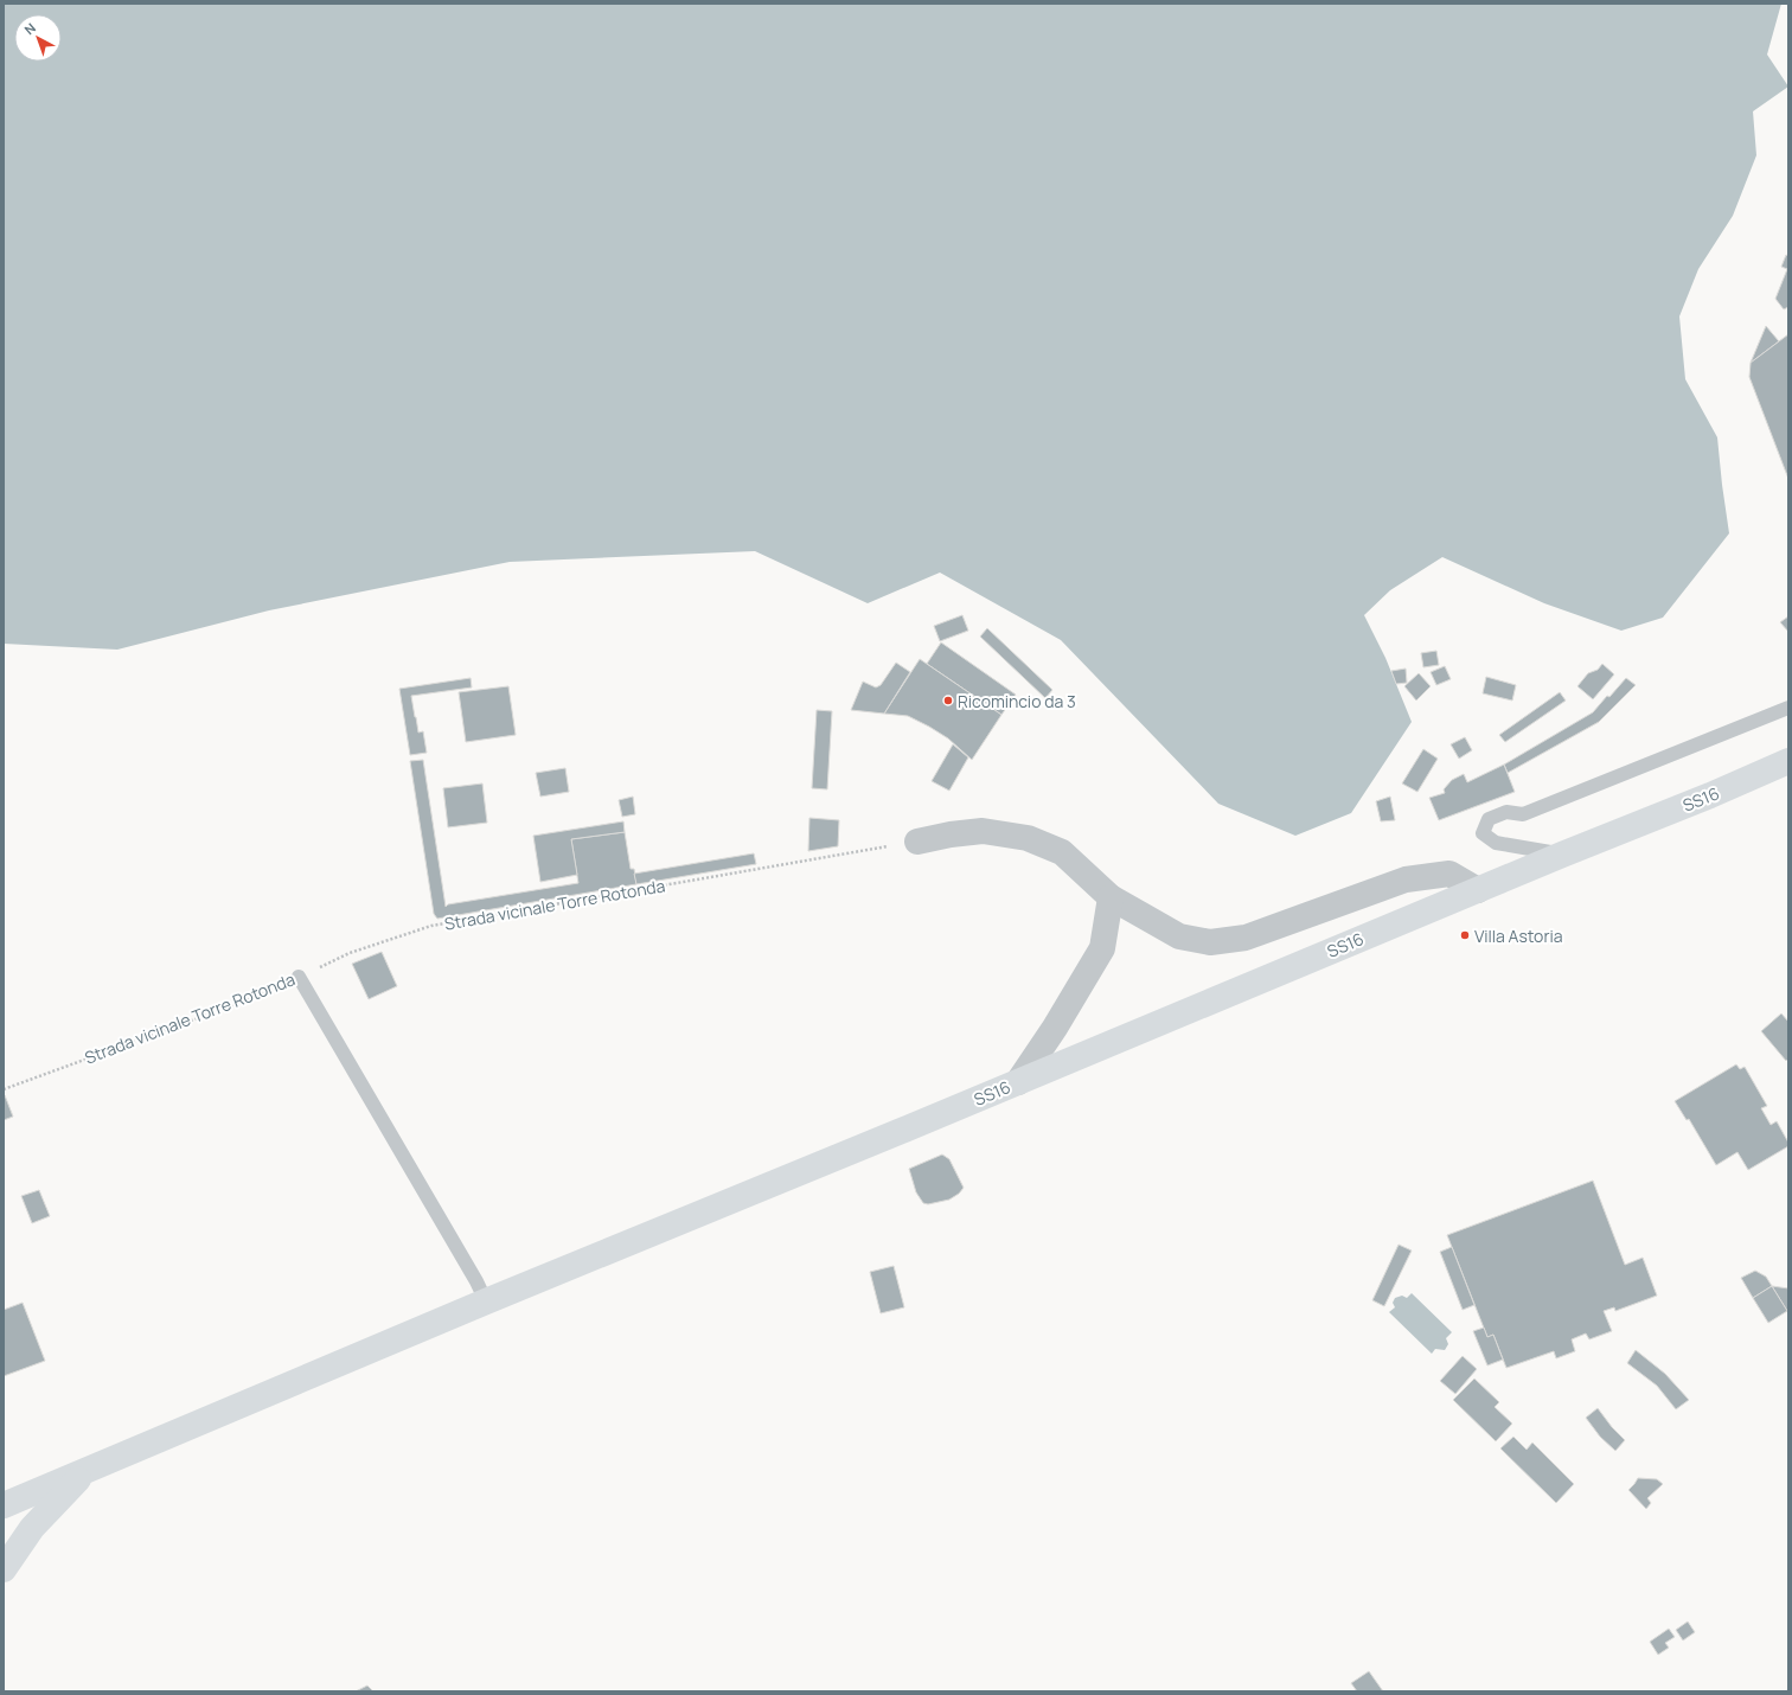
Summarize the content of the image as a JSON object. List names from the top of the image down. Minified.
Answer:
{"streets":{"main road":["SS16"],"path":["Strada vicinale Torre Rotonda"]},"places":["Ricomincio da 3","Villa Astoria"],"north":"top left"}
